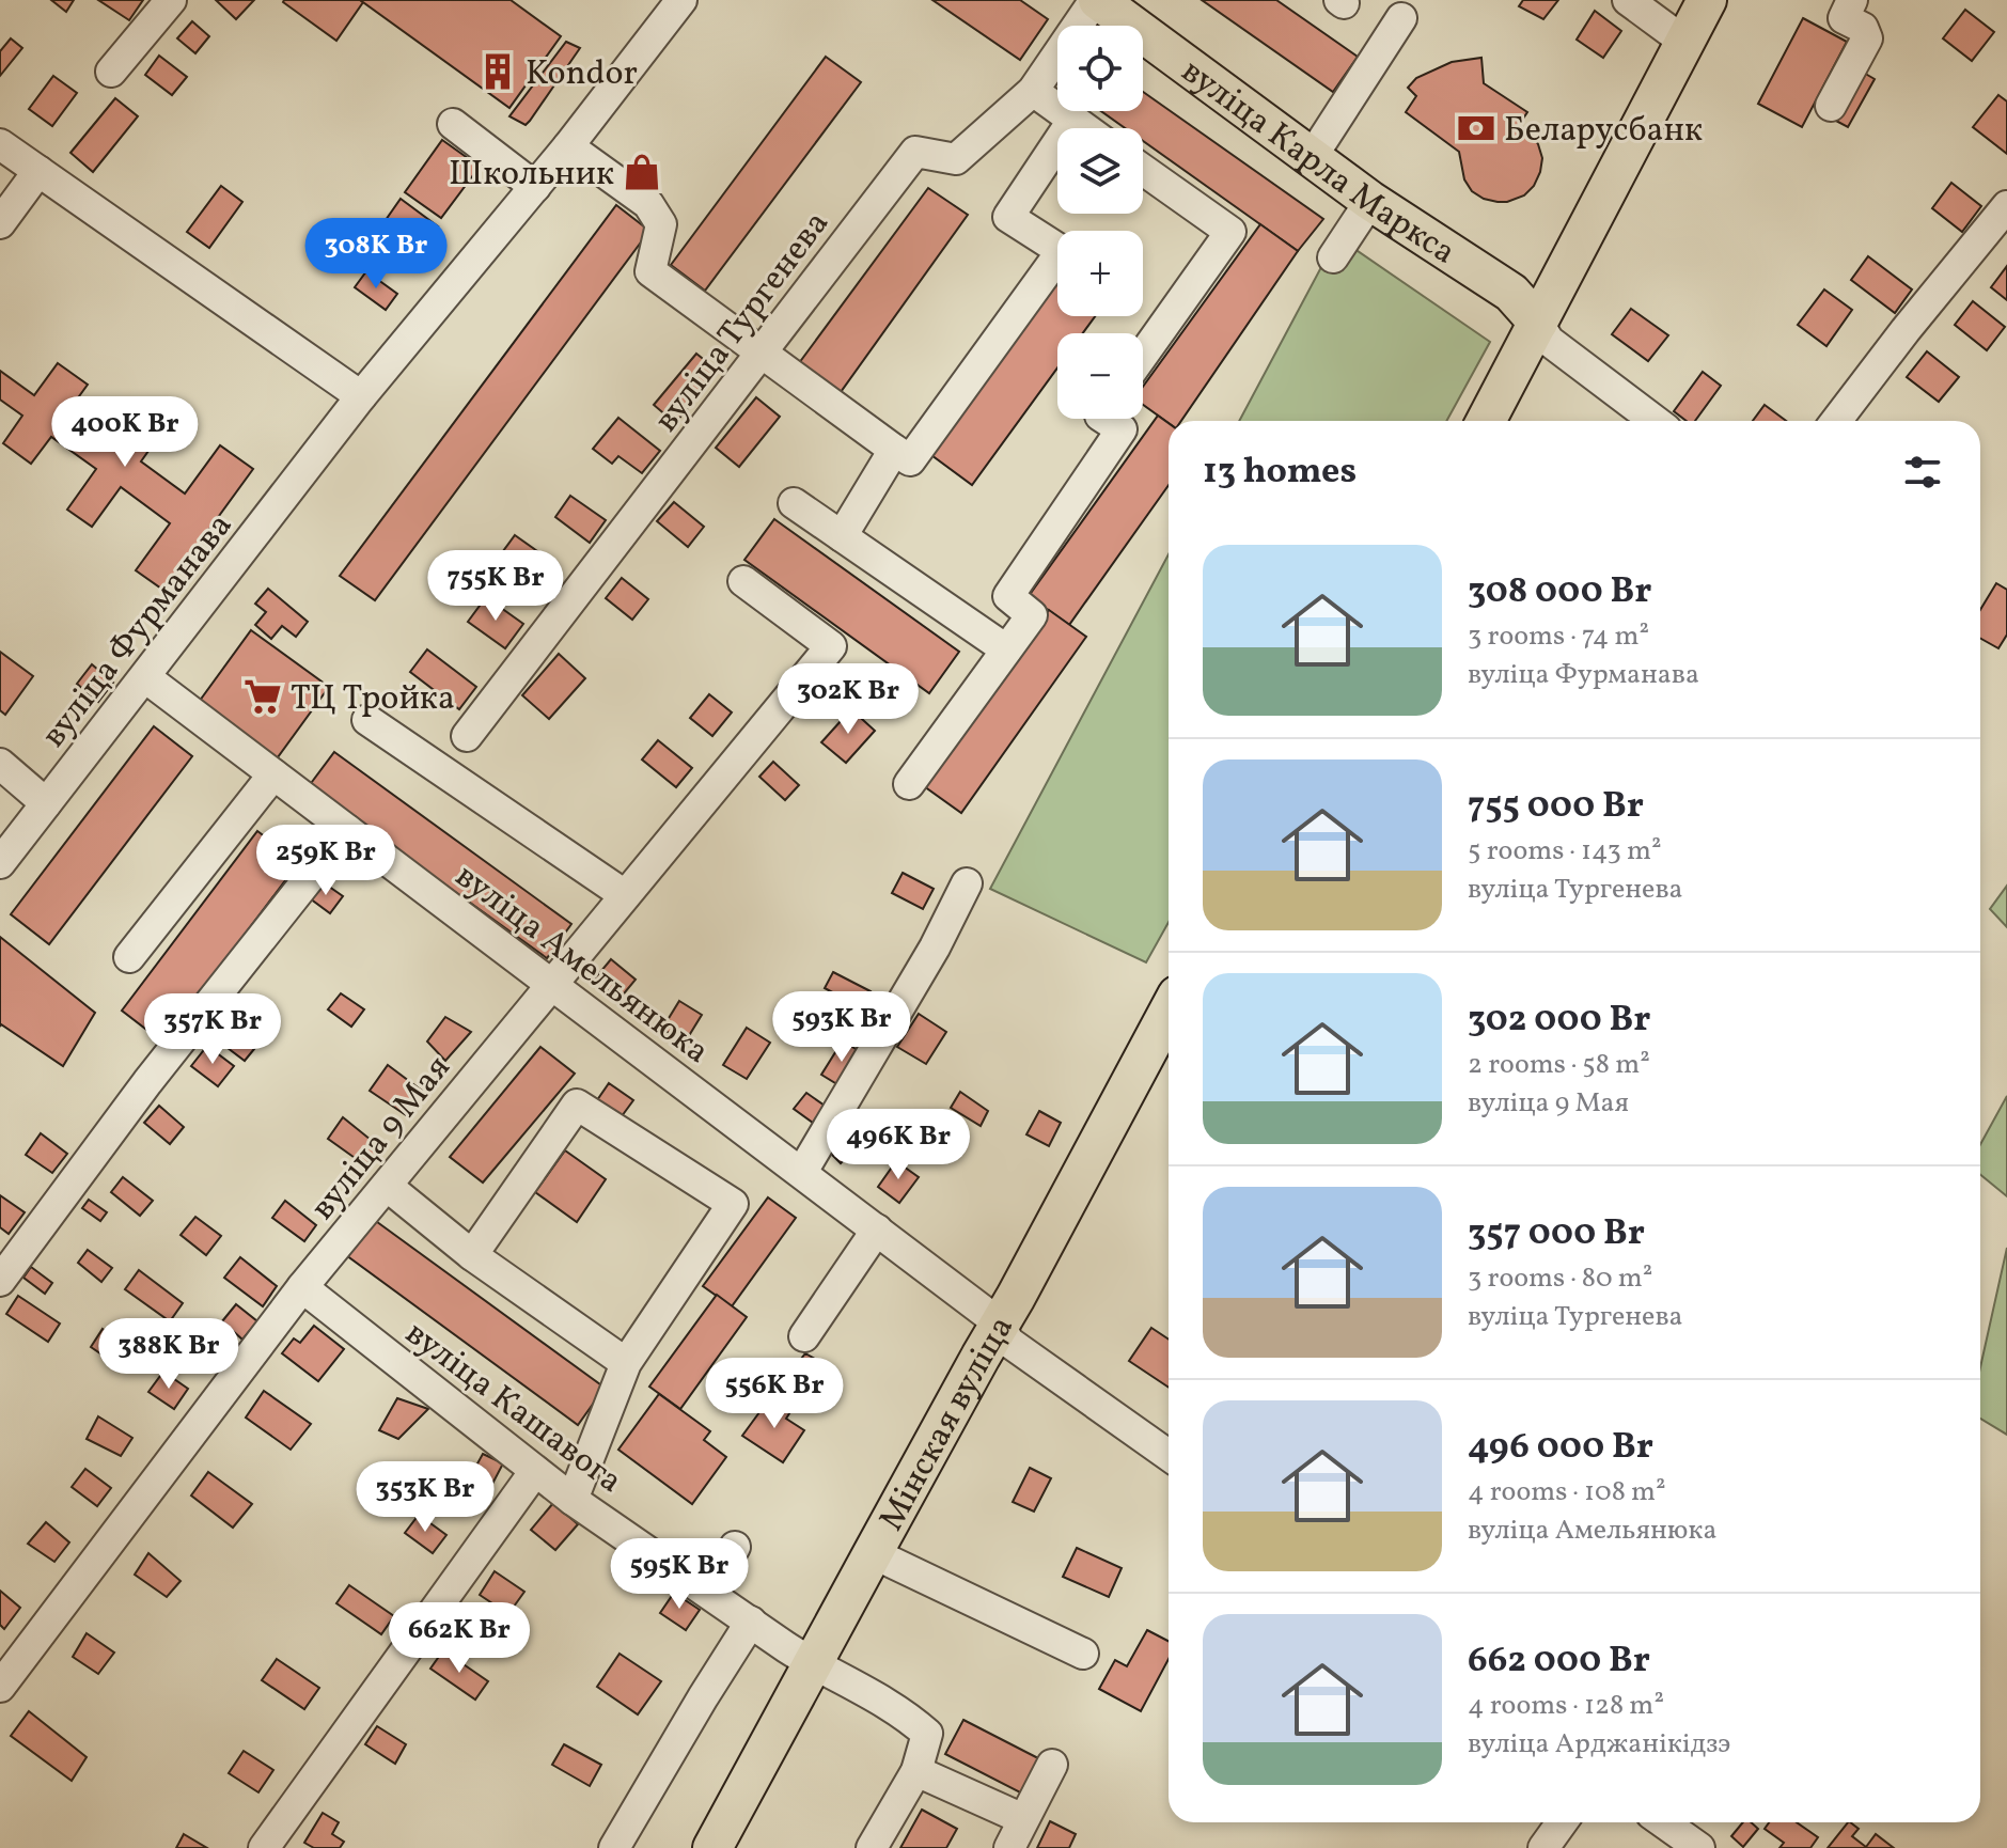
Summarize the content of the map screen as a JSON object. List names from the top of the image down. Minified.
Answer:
{"streets":{"main road":["вуліца Карла Маркса","Мінская вуліца"],"street":["вуліца Тургенева","вуліца Фурманава","вуліца Амельянюка","вуліца 9 Мая","вуліца Кашавога"]},"crossings":[["вуліца Карла Маркса","вуліца Тургенева"],["вуліца Фурманава","вуліца Амельянюка"],["вуліца Амельянюка","вуліца 9 Мая"],["вуліца Амельянюка","Мінская вуліца"],["вуліца 9 Мая","вуліца Кашавога"],["вуліца Кашавога","Мінская вуліца"]],"places":{"building":["Kondor"],"bank":["Беларусбанк"],"shop":["Школьник"],"supermarket":["ТЦ Тройка"]},"page":{"map_buttons":["+","−"],"price":["308K Br","400K Br","755K Br","302K Br","259K Br","593K Br","357K Br","496K Br","388K Br","556K Br","353K Br","595K Br","662K Br"],"heading":"13 homes","list":[{"name":"308 000 Br","note":"3 rooms · 74 m² · вуліца Фурманава"},{"name":"755 000 Br","note":"5 rooms · 143 m² · вуліца Тургенева"},{"name":"302 000 Br","note":"2 rooms · 58 m² · вуліца 9 Мая"},{"name":"357 000 Br","note":"3 rooms · 80 m² · вуліца Тургенева"},{"name":"496 000 Br","note":"4 rooms · 108 m² · вуліца Амельянюка"},{"name":"662 000 Br","note":"4 rooms · 128 m² · вуліца Арджанікідзэ"}]}}
